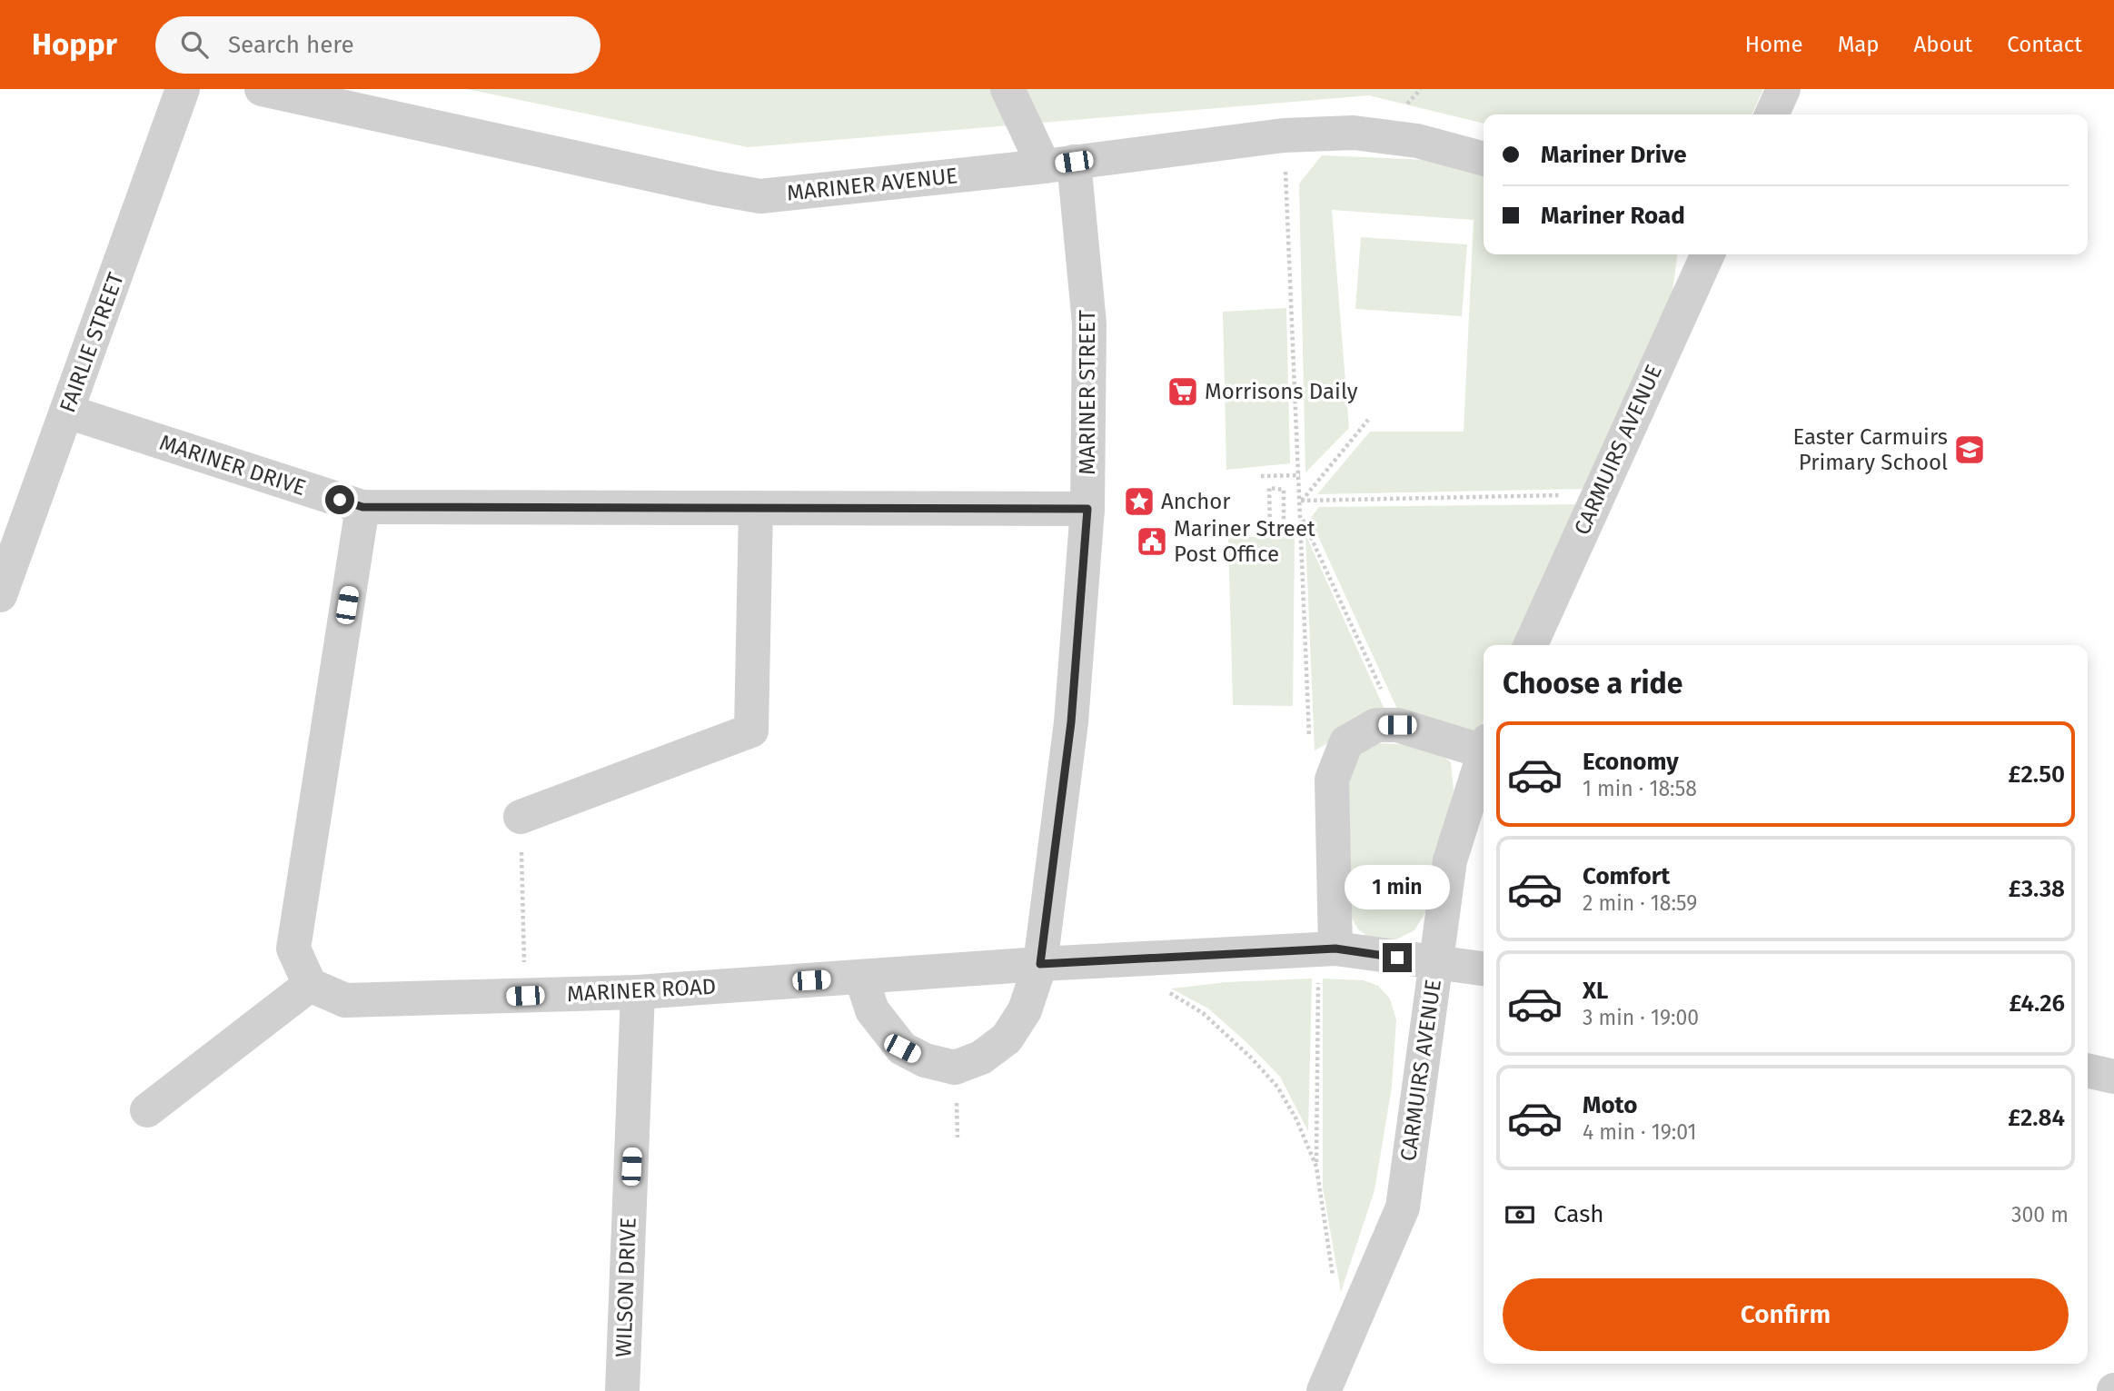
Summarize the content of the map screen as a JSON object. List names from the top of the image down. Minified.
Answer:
{"streets":{"street":["MARINER AVENUE","FAIRLIE STREET","MARINER STREET","CARMUIRS AVENUE","MARINER DRIVE","MARINER ROAD","WILSON DRIVE"]},"crossings":[["MARINER AVENUE","MARINER STREET"],["FAIRLIE STREET","MARINER DRIVE"],["MARINER STREET","MARINER DRIVE"],["MARINER STREET","MARINER ROAD"],["CARMUIRS AVENUE","MARINER ROAD"],["MARINER ROAD","WILSON DRIVE"]],"places":{"supermarket":["Morrisons Daily"],"school or university":["Easter Carmuirs Primary School"],"place":["Anchor"],"public building":["Mariner Street Post Office"]},"page":{"header":"Hoppr","search":"Search here","nav":["Home","Map","About","Contact"],"banner":["Mariner Drive","Mariner Road"],"heading":"Choose a ride","list":[{"name":"Economy","note":"1 min · 18:58","value":"£2.50"},{"name":"Comfort","note":"2 min · 18:59","value":"£3.38"},{"name":"XL","note":"3 min · 19:00","value":"£4.26"},{"name":"Moto","note":"4 min · 19:01","value":"£2.84"}],"bubble":"1 min","pay":["Cash","300 m"],"buttons":"Confirm"}}
